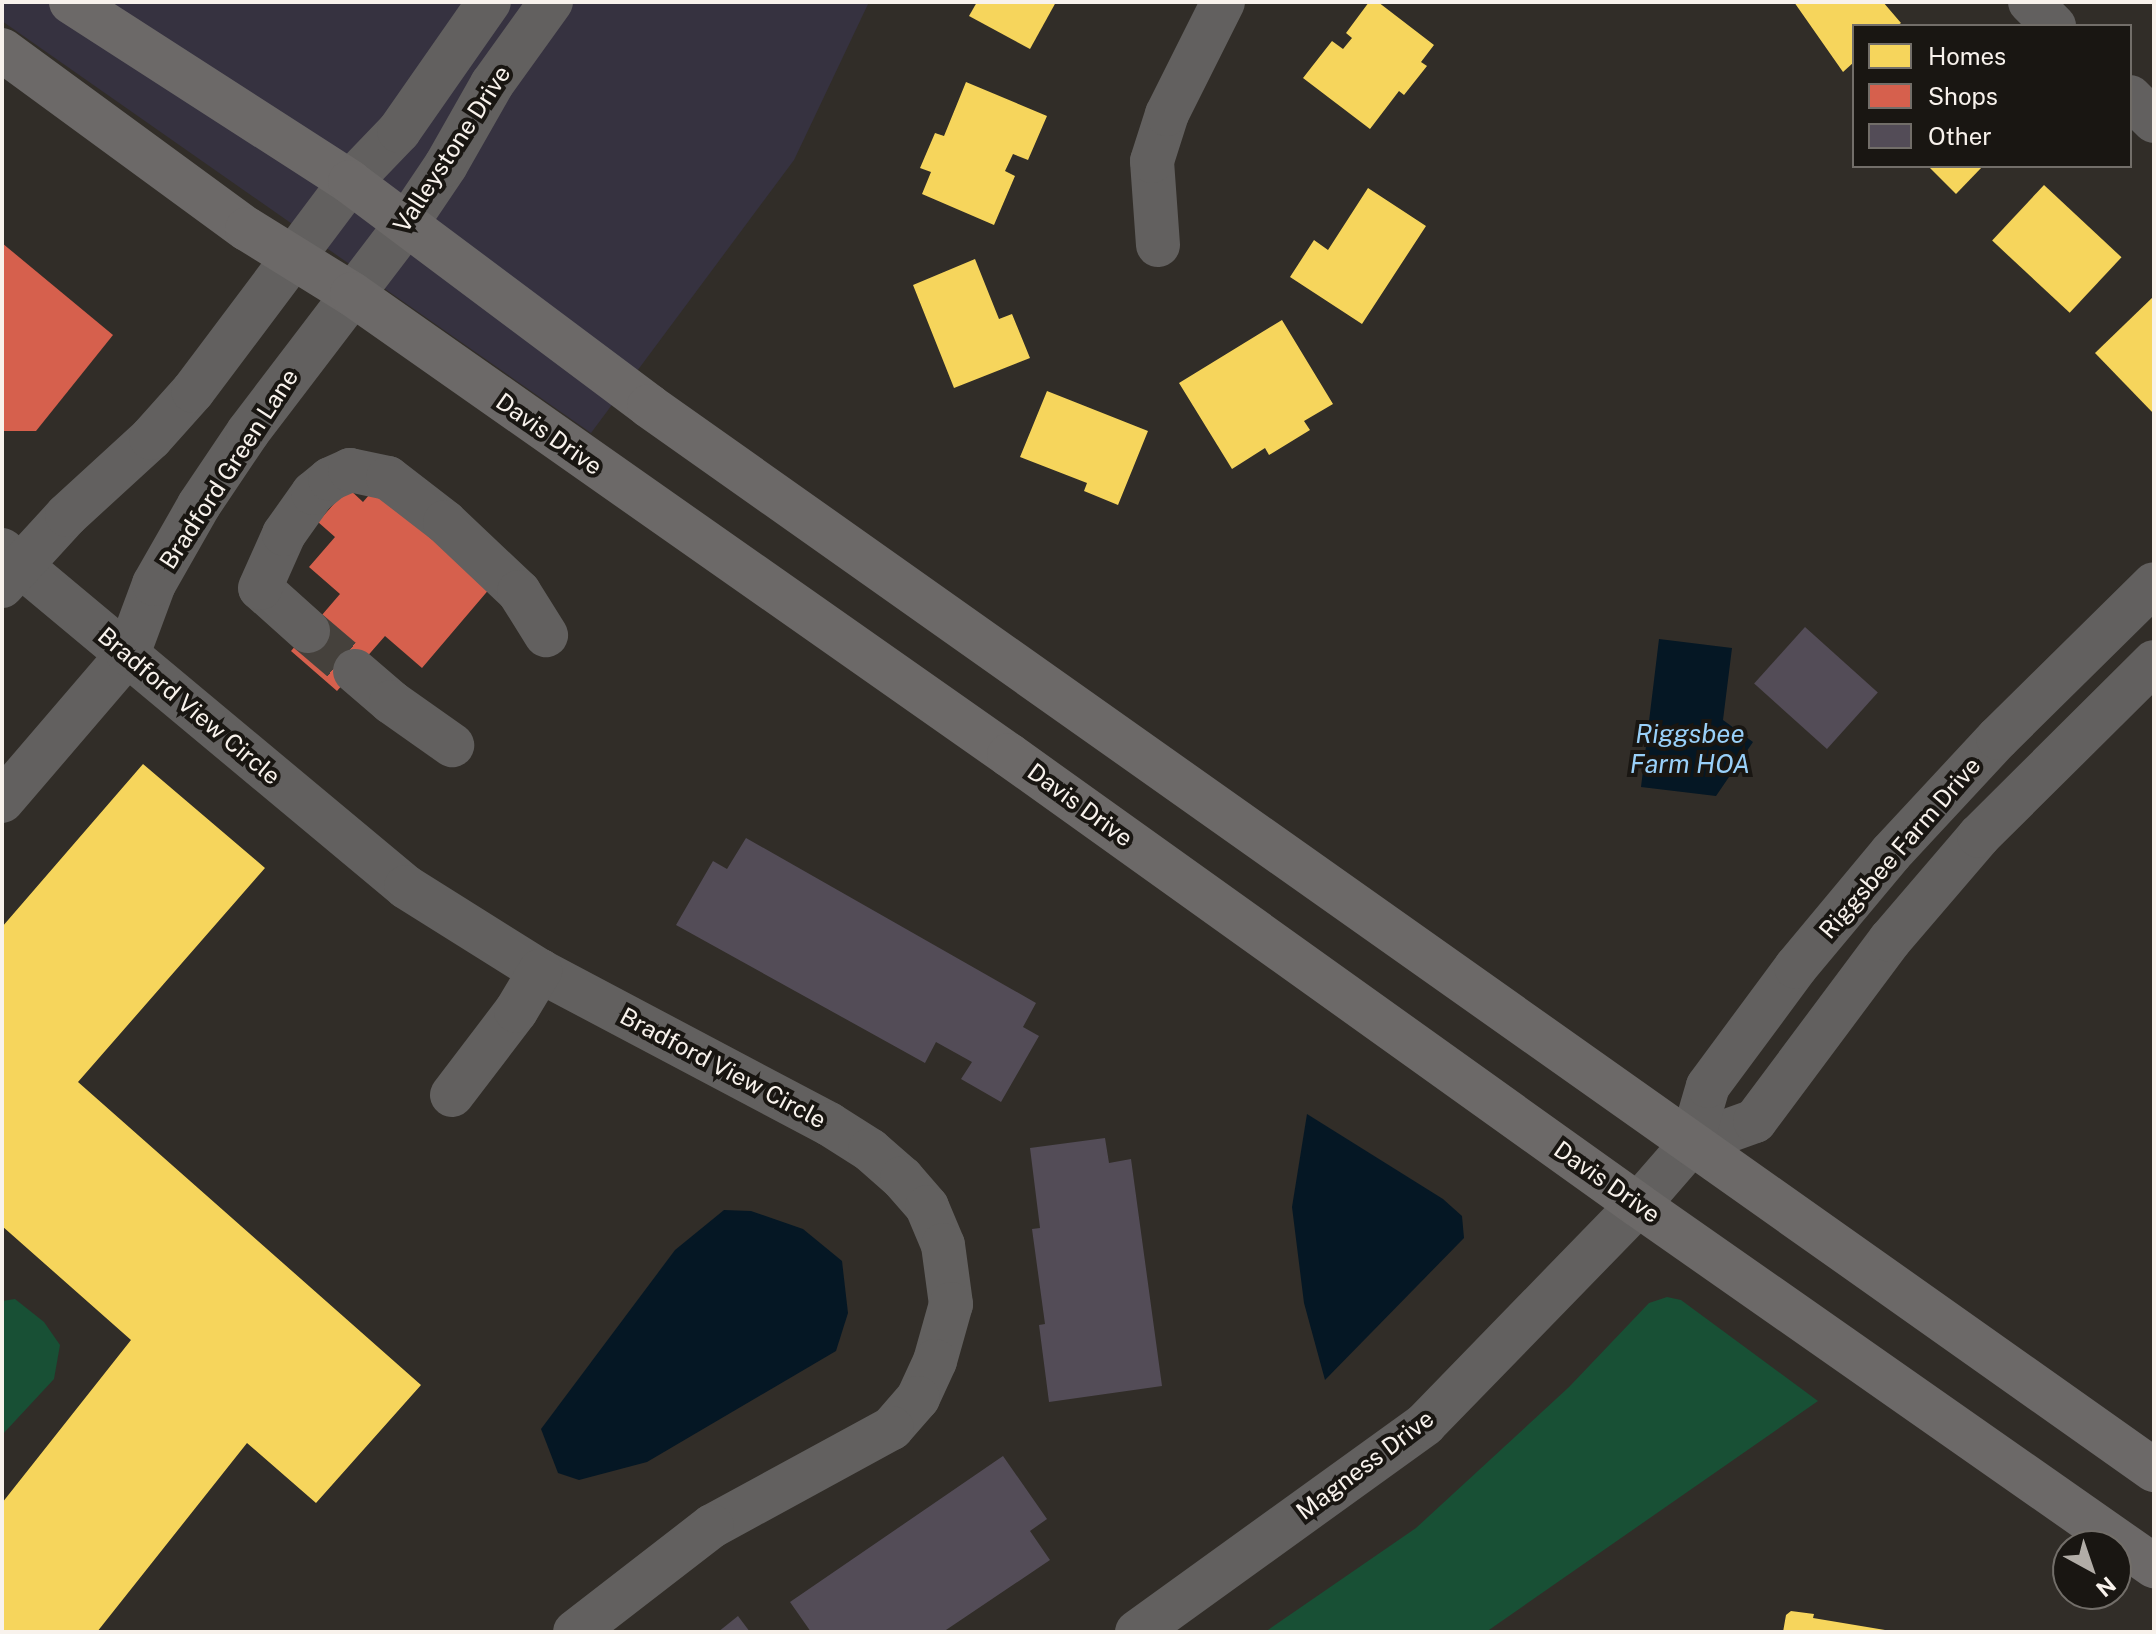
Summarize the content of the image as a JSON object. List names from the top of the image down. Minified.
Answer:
{"streets":{"main road":["Davis Drive"],"street":["Valleystone Drive","Bradford Green Lane","Bradford View Circle","Riggsbee Farm Drive","Magness Drive"]},"crossings":[["Valleystone Drive","Davis Drive"],["Valleystone Drive","Bradford Green Lane"],["Davis Drive","Bradford Green Lane"],["Davis Drive","Riggsbee Farm Drive"],["Davis Drive","Magness Drive"],["Bradford Green Lane","Bradford View Circle"],["Riggsbee Farm Drive","Magness Drive"]],"water":["Riggsbee Farm HOA"],"legend":["Homes","Shops","Other"],"north":"bottom right"}
